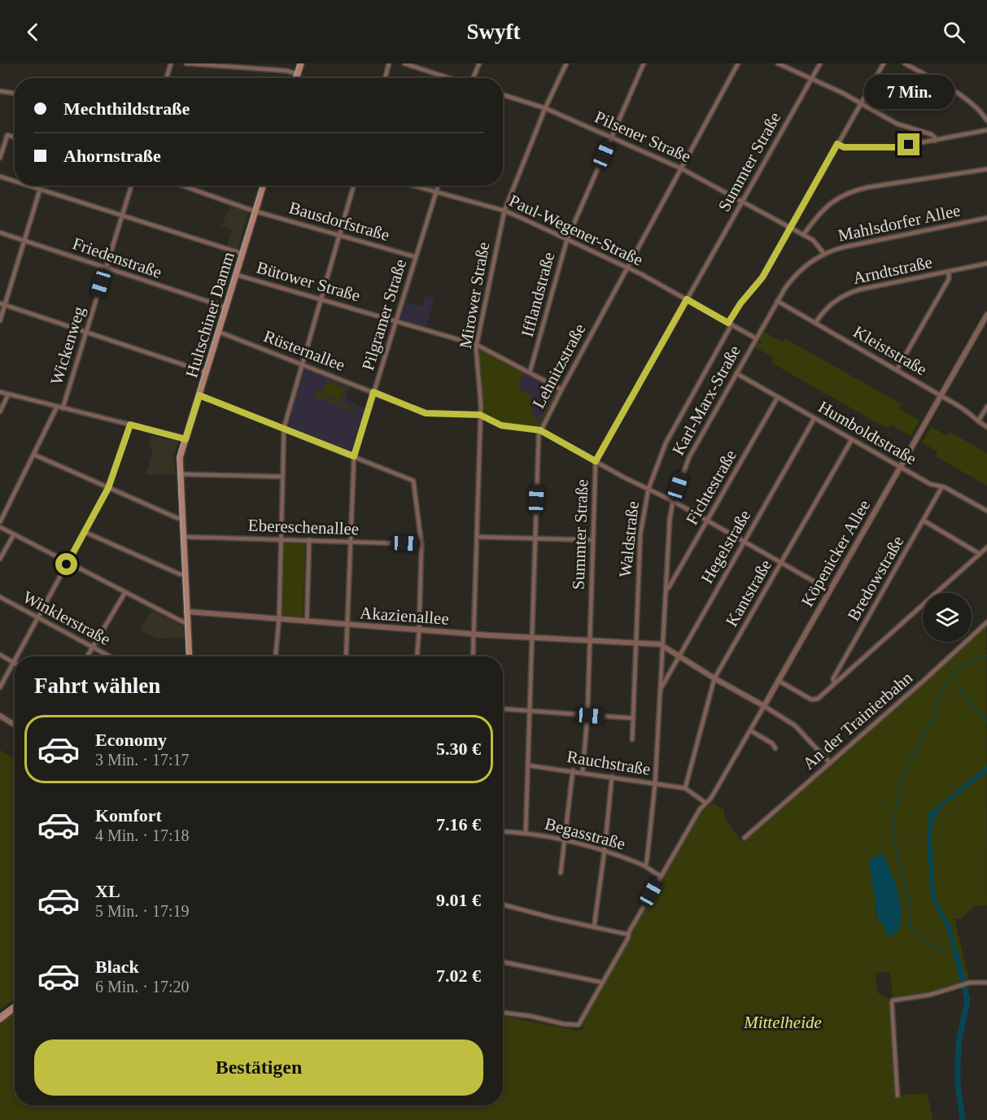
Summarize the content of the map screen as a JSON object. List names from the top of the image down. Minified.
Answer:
{"streets":{"main road":["Hultschiner Damm"],"street":["Pilsener Straße","Summter Straße","Bausdorfstraße","Mahlsdorfer Allee","Paul-Wegener-Straße","Friedenstraße","Arndtstraße","Bütower Straße","Ifflandstraße","Mirower Straße","Pilgramer Straße","Wickenweg","Rüsternallee","Kleiststraße","Lehnitzstraße","Karl-Marx-Straße","Humboldtstraße","Fichtestraße","Ebereschenallee","Waldstraße","Hegelstraße","Köpenicker Allee","Bredowstraße","Kantstraße","Akazienallee","Winklerstraße","An der Trainierbahn","Rauchstraße","Begasstraße"]},"crossings":[["Pilsener Straße","Summter Straße"],["Pilsener Straße","Mahlsdorfer Allee"],["Pilsener Straße","Ifflandstraße"],["Pilsener Straße","Mirower Straße"],["Pilsener Straße","Lehnitzstraße"],["Summter Straße","Paul-Wegener-Straße"],["Summter Straße","Rüsternallee"],["Summter Straße","Akazienallee"],["Summter Straße","Rauchstraße"],["Bausdorfstraße","Hultschiner Damm"],["Bausdorfstraße","Pilgramer Straße"],["Mahlsdorfer Allee","Karl-Marx-Straße"],["Mahlsdorfer Allee","Waldstraße"],["Paul-Wegener-Straße","Ifflandstraße"],["Paul-Wegener-Straße","Mirower Straße"],["Paul-Wegener-Straße","Pilgramer Straße"],["Paul-Wegener-Straße","Lehnitzstraße"],["Paul-Wegener-Straße","Karl-Marx-Straße"],["Paul-Wegener-Straße","Waldstraße"],["Friedenstraße","Hultschiner Damm"],["Friedenstraße","Wickenweg"],["Arndtstraße","Kleiststraße"],["Bütower Straße","Ifflandstraße"],["Bütower Straße","Mirower Straße"],["Bütower Straße","Hultschiner Damm"],["Bütower Straße","Pilgramer Straße"],["Bütower Straße","Lehnitzstraße"],["Mirower Straße","Rüsternallee"],["Mirower Straße","Akazienallee"],["Hultschiner Damm","Rüsternallee"],["Hultschiner Damm","Ebereschenallee"],["Hultschiner Damm","Akazienallee"],["Pilgramer Straße","Rüsternallee"],["Pilgramer Straße","Ebereschenallee"],["Pilgramer Straße","Akazienallee"],["Rüsternallee","Lehnitzstraße"],["Rüsternallee","Karl-Marx-Straße"],["Rüsternallee","Fichtestraße"],["Rüsternallee","Waldstraße"],["Rüsternallee","Hegelstraße"],["Rüsternallee","Köpenicker Allee"],["Rüsternallee","Kantstraße"],["Kleiststraße","Karl-Marx-Straße"],["Kleiststraße","Köpenicker Allee"],["Lehnitzstraße","Akazienallee"],["Lehnitzstraße","Rauchstraße"],["Lehnitzstraße","Begasstraße"],["Karl-Marx-Straße","Humboldtstraße"],["Karl-Marx-Straße","Fichtestraße"],["Karl-Marx-Straße","Hegelstraße"],["Karl-Marx-Straße","Akazienallee"],["Karl-Marx-Straße","Rauchstraße"],["Karl-Marx-Straße","Begasstraße"],["Humboldtstraße","Fichtestraße"],["Humboldtstraße","Hegelstraße"],["Humboldtstraße","Köpenicker Allee"],["Humboldtstraße","Bredowstraße"],["Humboldtstraße","Kantstraße"],["Waldstraße","Akazienallee"],["Köpenicker Allee","Rauchstraße"],["Köpenicker Allee","Begasstraße"],["Kantstraße","Rauchstraße"]],"parks":["Mittelheide"],"page":{"header":"Swyft","bubble":"7 Min.","banner":["Mechthildstraße","Ahornstraße"],"heading":"Fahrt wählen","list":[{"name":"Economy","note":"3 Min. · 17:17","value":"5.30 €"},{"name":"Komfort","note":"4 Min. · 17:18","value":"7.16 €"},{"name":"XL","note":"5 Min. · 17:19","value":"9.01 €"},{"name":"Black","note":"6 Min. · 17:20","value":"7.02 €"}],"buttons":"Bestätigen"}}
